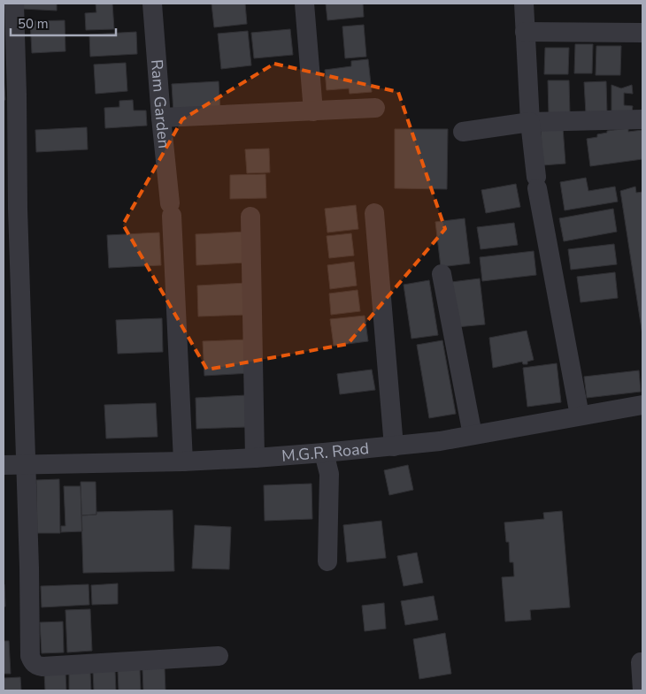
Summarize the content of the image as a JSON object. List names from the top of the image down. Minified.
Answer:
{"streets":{"street":["Ram Garden","M.G.R. Road"]},"crossings":[["Ram Garden","M.G.R. Road"]],"scale_bar":"50 m"}
